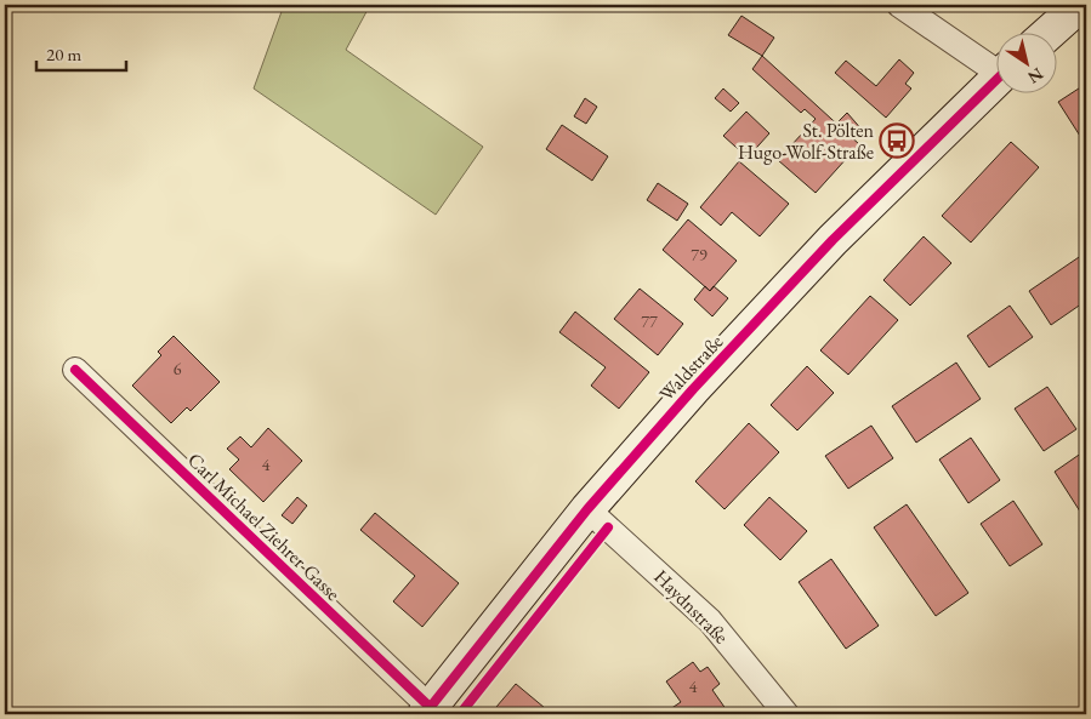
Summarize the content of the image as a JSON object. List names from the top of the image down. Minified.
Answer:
{"streets":{"street":["Waldstraße","Carl Michael Ziehrer-Gasse","Haydnstraße"]},"crossings":[["Waldstraße","Carl Michael Ziehrer-Gasse"],["Waldstraße","Haydnstraße"]],"places":{"bus stop":["St. Pölten Hugo-Wolf-Straße"]},"house_numbers":["79","77","6","4","4"],"scale_bar":"20 m","north":"bottom right"}
